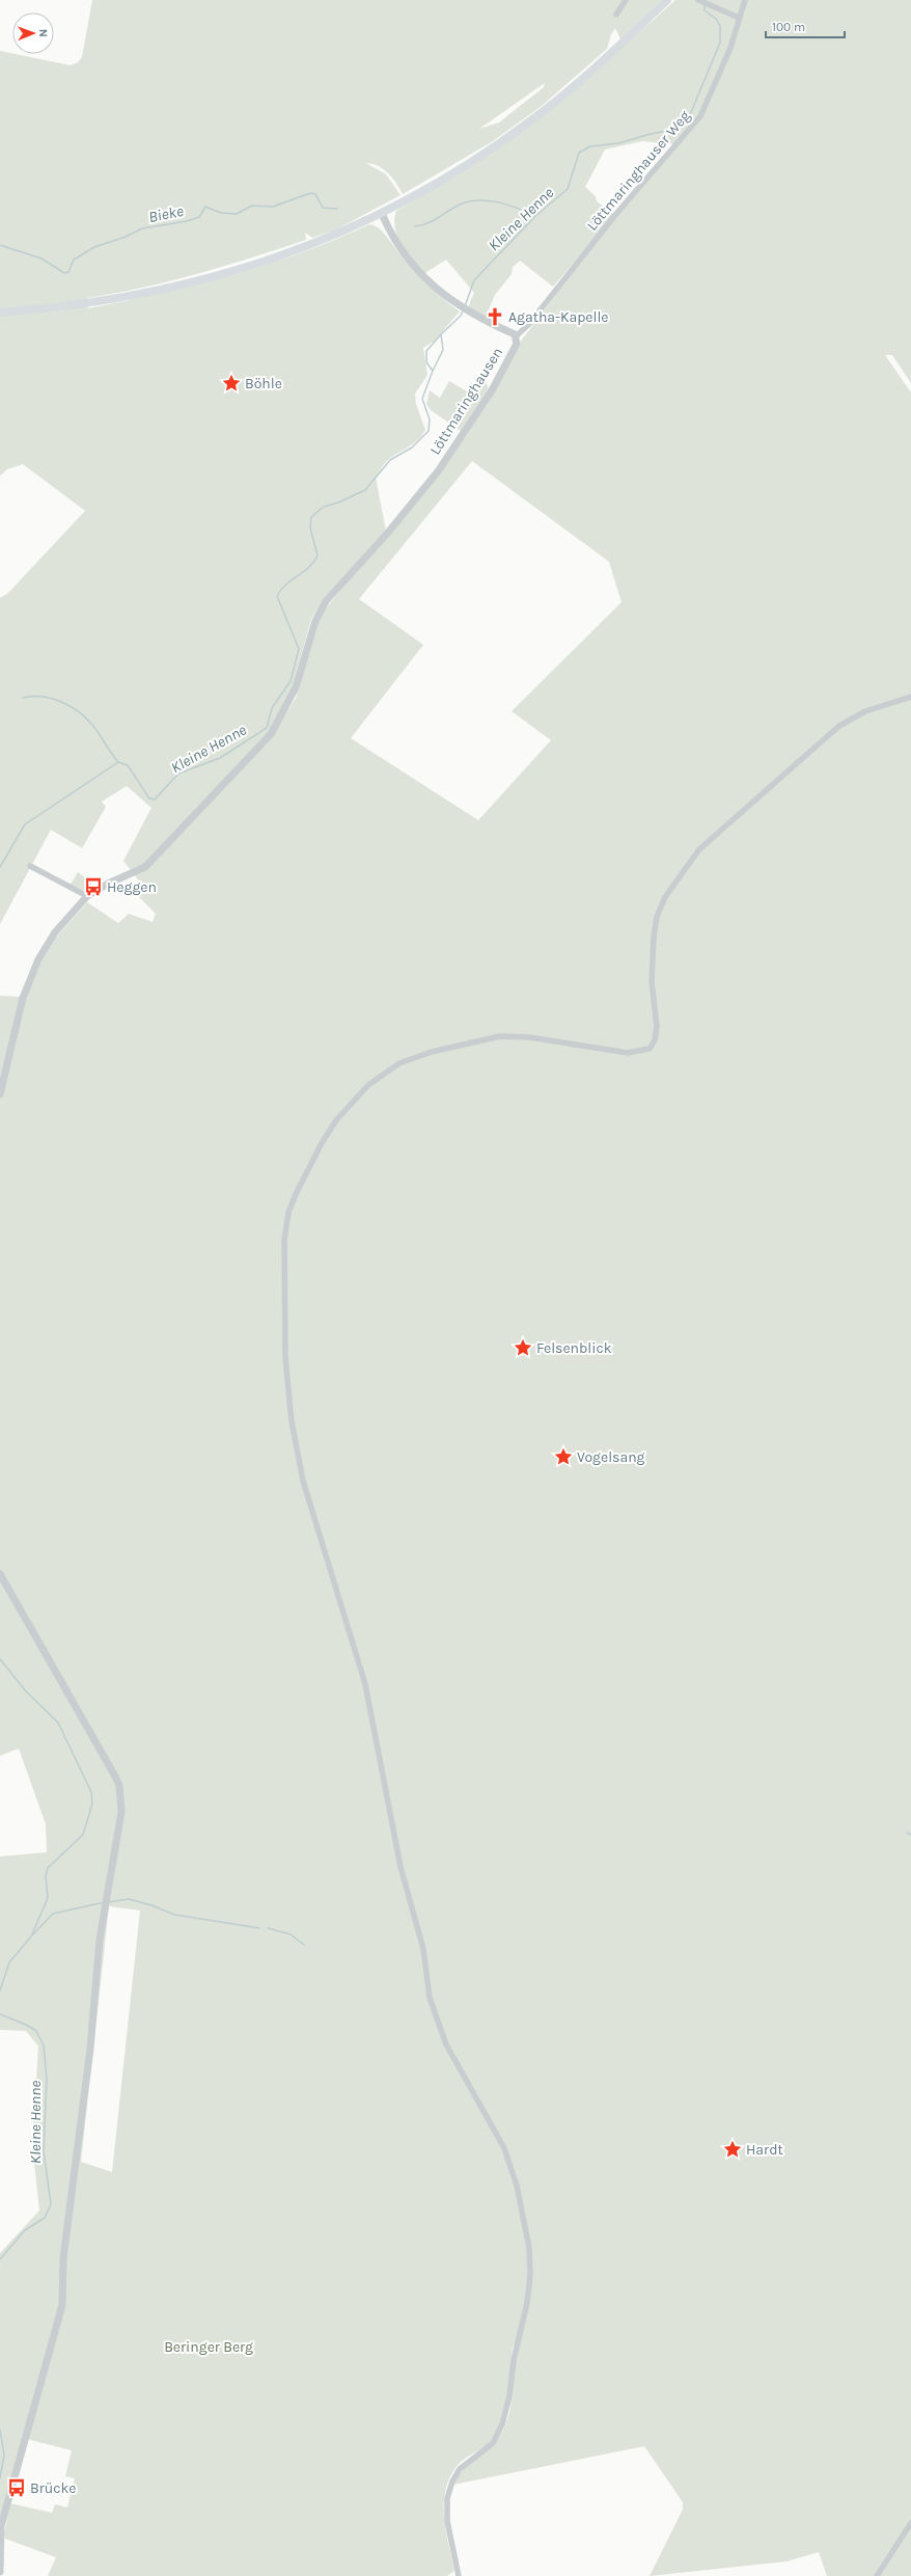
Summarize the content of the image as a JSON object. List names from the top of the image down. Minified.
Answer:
{"streets":{"street":["Löttmaringhauser Weg","Löttmaringhausen"]},"crossings":[["Löttmaringhauser Weg","Löttmaringhausen"]],"water":["Bieke","Kleine Henne"],"parks":["Beringer Berg"],"places":{"church":["Agatha-Kapelle"],"place":["Böhle","Felsenblick","Vogelsang","Hardt"],"bus stop":["Heggen","Brücke"]},"scale_bar":"100 m","north":"right"}
